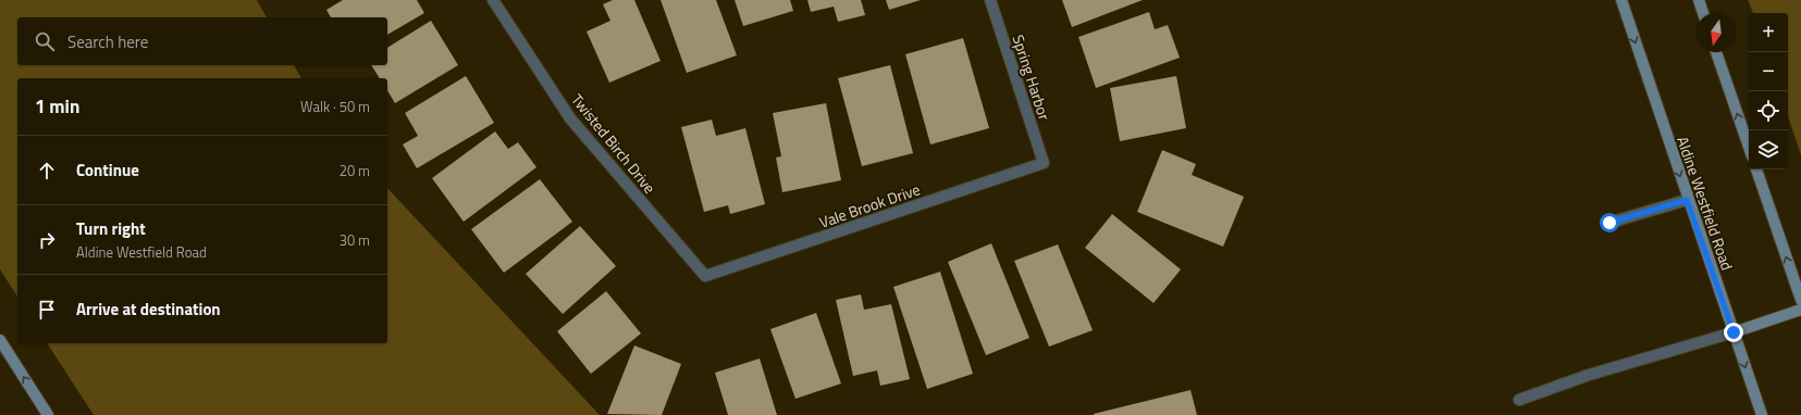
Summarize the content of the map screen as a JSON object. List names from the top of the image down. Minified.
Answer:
{"streets":{"main road":["Aldine Westfield Road"],"street":["Spring Harbor","Twisted Birch Drive","Vale Brook Drive"]},"crossings":[["Spring Harbor","Vale Brook Drive"],["Twisted Birch Drive","Vale Brook Drive"]],"north":"bottom","page":{"map_buttons":["+","−"],"search":"Search here","heading":["1 min","Walk · 50 m"],"list":[["Continue","20 m"],["Turn right","Aldine Westfield Road","30 m"],"Arrive at destination"]}}
